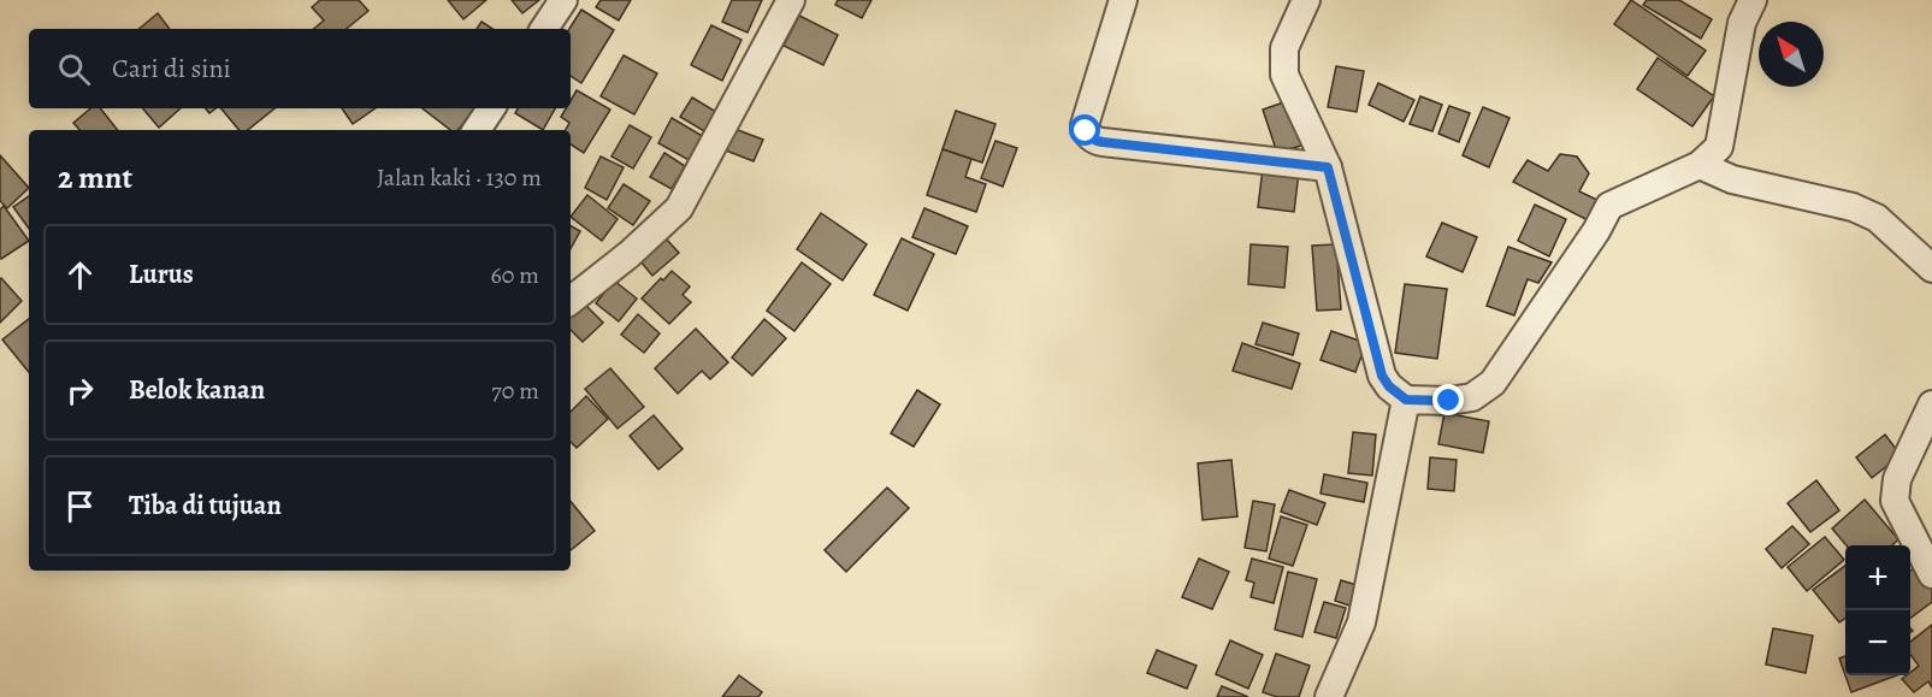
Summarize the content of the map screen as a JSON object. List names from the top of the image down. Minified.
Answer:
{"north":"top left","page":{"search":"Cari di sini","heading":["2 mnt","Jalan kaki · 130 m"],"list":[["Lurus","60 m"],["Belok kanan","70 m"],"Tiba di tujuan"],"map_buttons":["+","−"]}}
